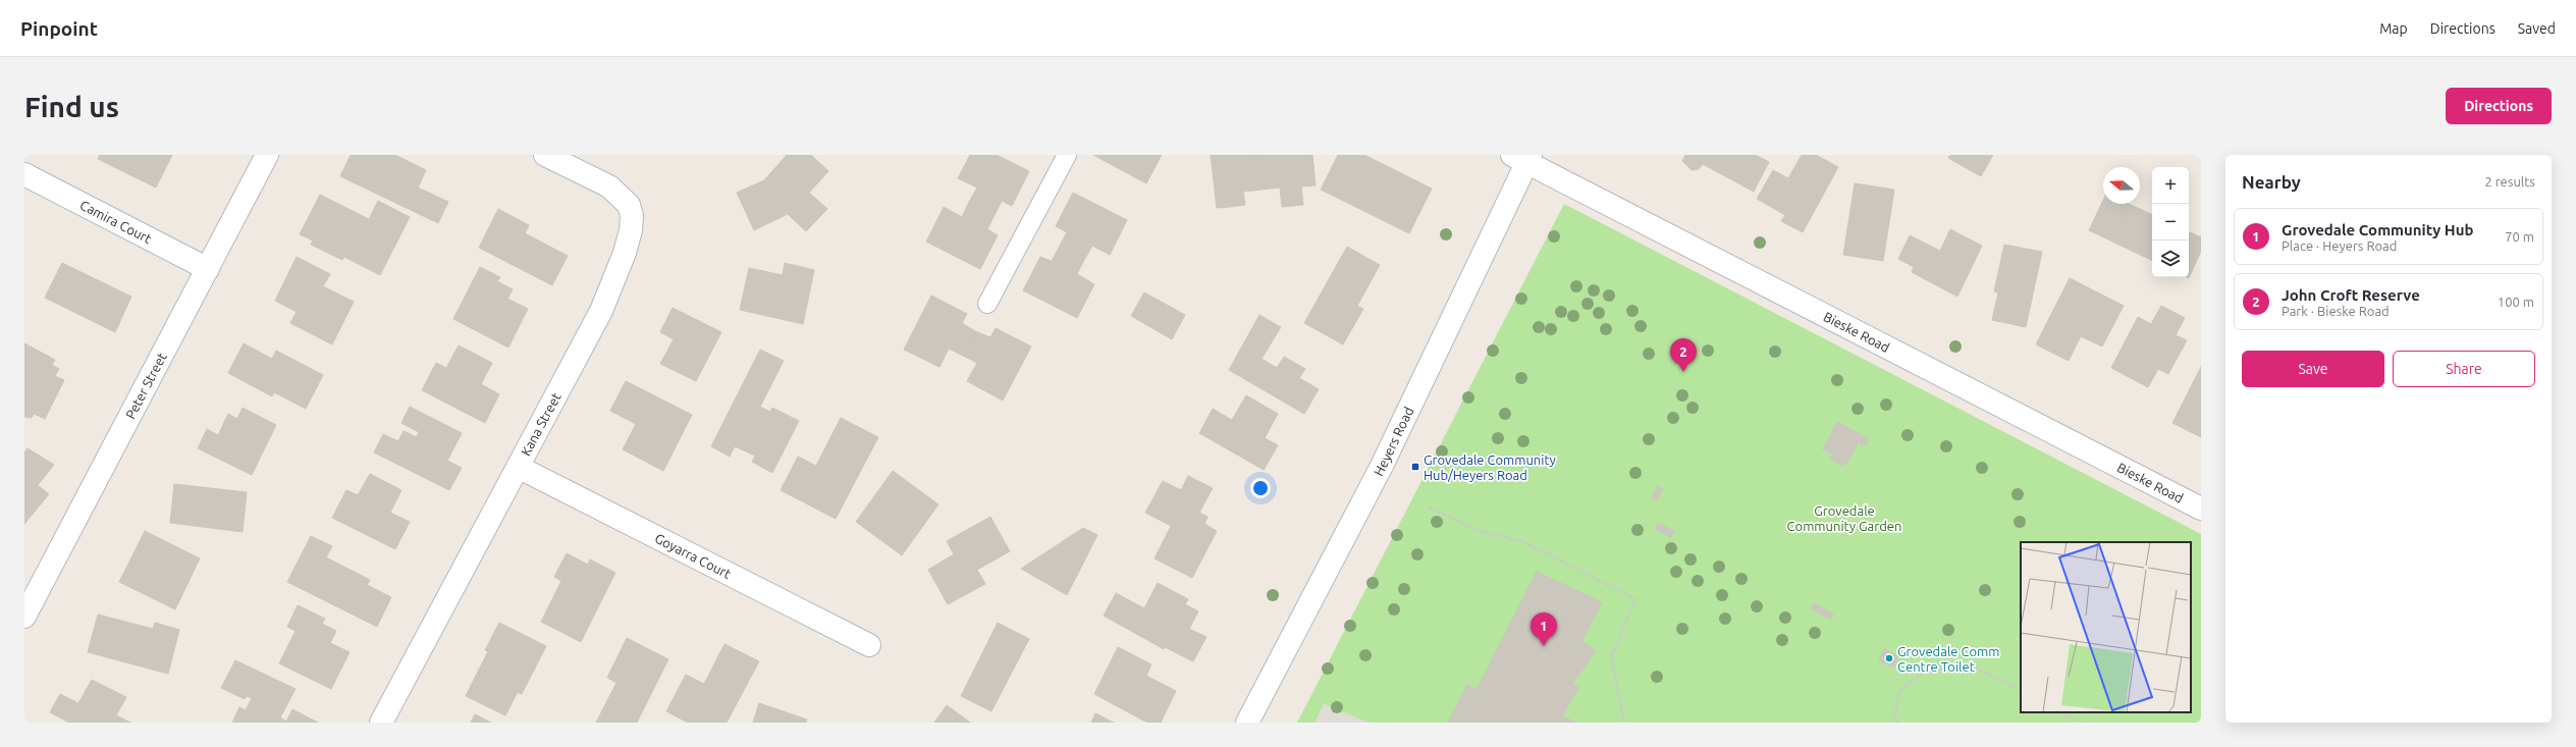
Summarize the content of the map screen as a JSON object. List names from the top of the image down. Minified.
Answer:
{"streets":{"street":["Camira Court","Bieske Road","Peter Street","Kana Street","Heyers Road","Goyarra Court"]},"crossings":[["Camira Court","Peter Street"],["Bieske Road","Heyers Road"],["Kana Street","Goyarra Court"]],"parks":["Grovedale Community Garden"],"places":{"transit":["Grovedale Community Hub/Heyers Road"],"other":["Grovedale Comm Centre Toilet"]},"north":"left","page":{"header":"Pinpoint","nav":["Map","Directions","Saved"],"buttons":["Directions",["Save","Share"]],"title":"Find us","heading":["Nearby","2 results"],"map_buttons":["+","−"],"list":[{"mark":"1","name":"Grovedale Community Hub","note":"Place · Heyers Road","value":"70 m"},{"mark":"2","name":"John Croft Reserve","note":"Park · Bieske Road","value":"100 m"}],"pins":["2","1"]}}
